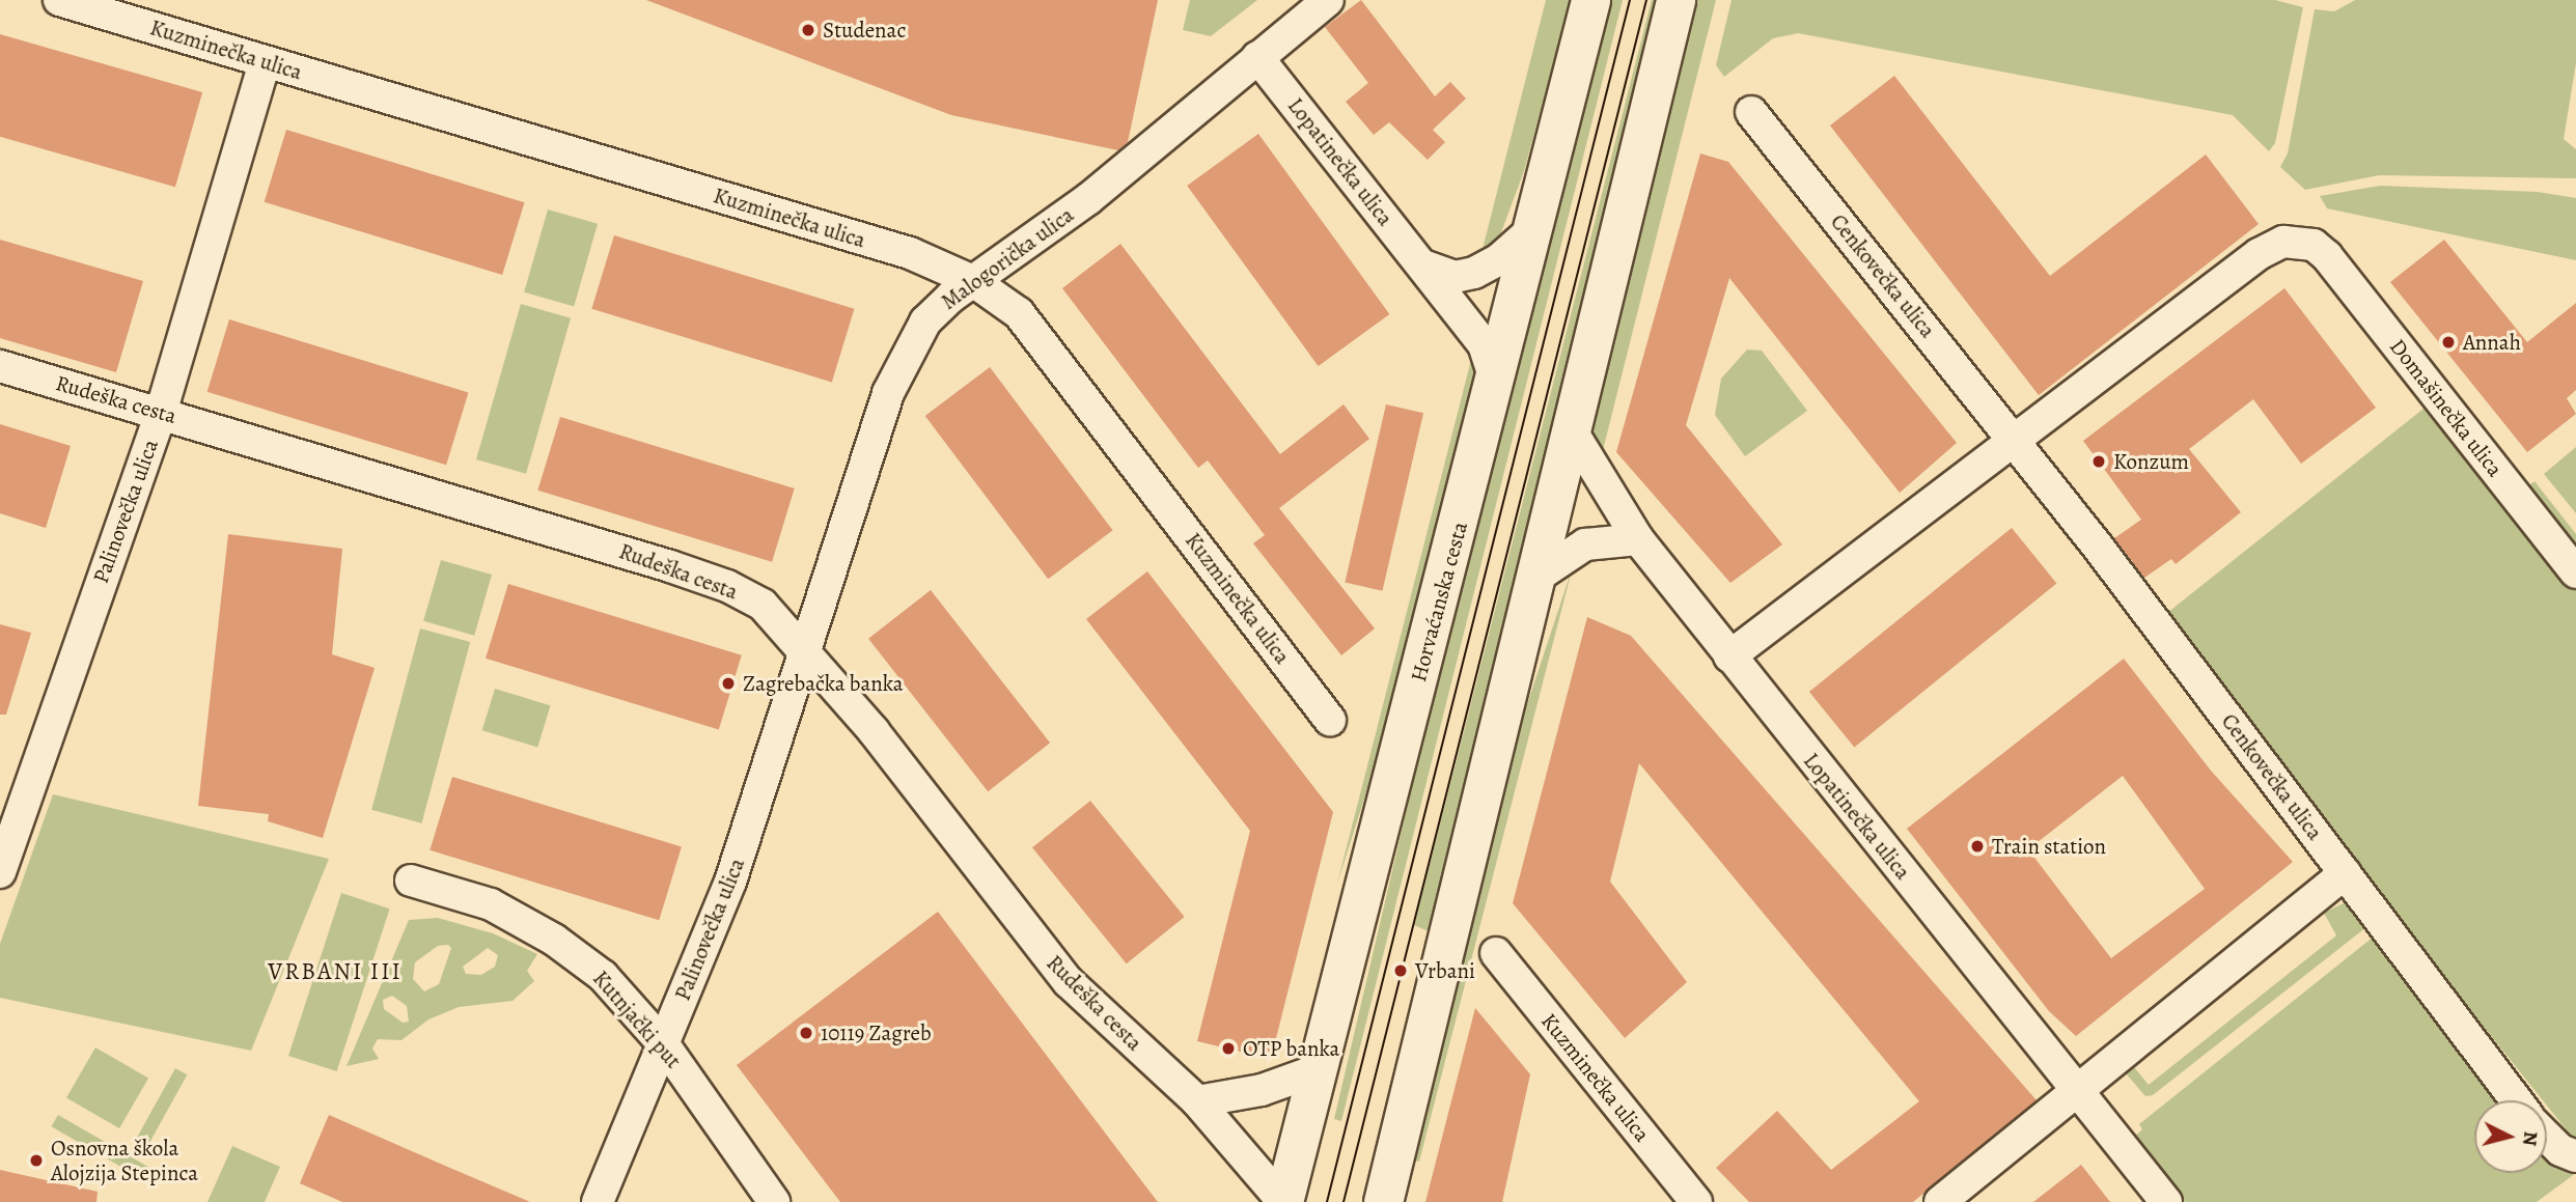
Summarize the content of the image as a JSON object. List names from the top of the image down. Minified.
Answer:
{"streets":{"street":["Kuzminečka ulica","Lopatinečka ulica","Malogorička ulica","Cenkovečka ulica","Rudeška cesta","Domašinečka ulica","Palinovečka ulica","Horvaćanska cesta","Kutnjački put"]},"crossings":[["Kuzminečka ulica","Malogorička ulica"],["Kuzminečka ulica","Palinovečka ulica"],["Lopatinečka ulica","Malogorička ulica"],["Lopatinečka ulica","Horvaćanska cesta"],["Malogorička ulica","Rudeška cesta"],["Malogorička ulica","Palinovečka ulica"],["Cenkovečka ulica","Domašinečka ulica"],["Rudeška cesta","Palinovečka ulica"],["Rudeška cesta","Horvaćanska cesta"],["Palinovečka ulica","Kutnjački put"]],"districts":["VRBANI III"],"places":["Studenac","Annah","Konzum","Zagrebačka banka","Train station","Vrbani","10119 Zagreb","OTP banka","Osnovna škola Alojzija Stepinca"],"north":"right"}
